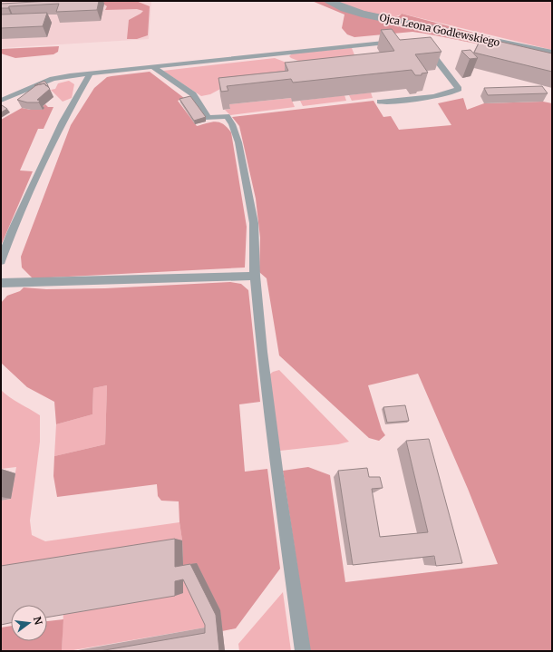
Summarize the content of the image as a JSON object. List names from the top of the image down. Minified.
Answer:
{"streets":{"street":["Ojca Leona Godlewskiego"]},"north":"right"}
